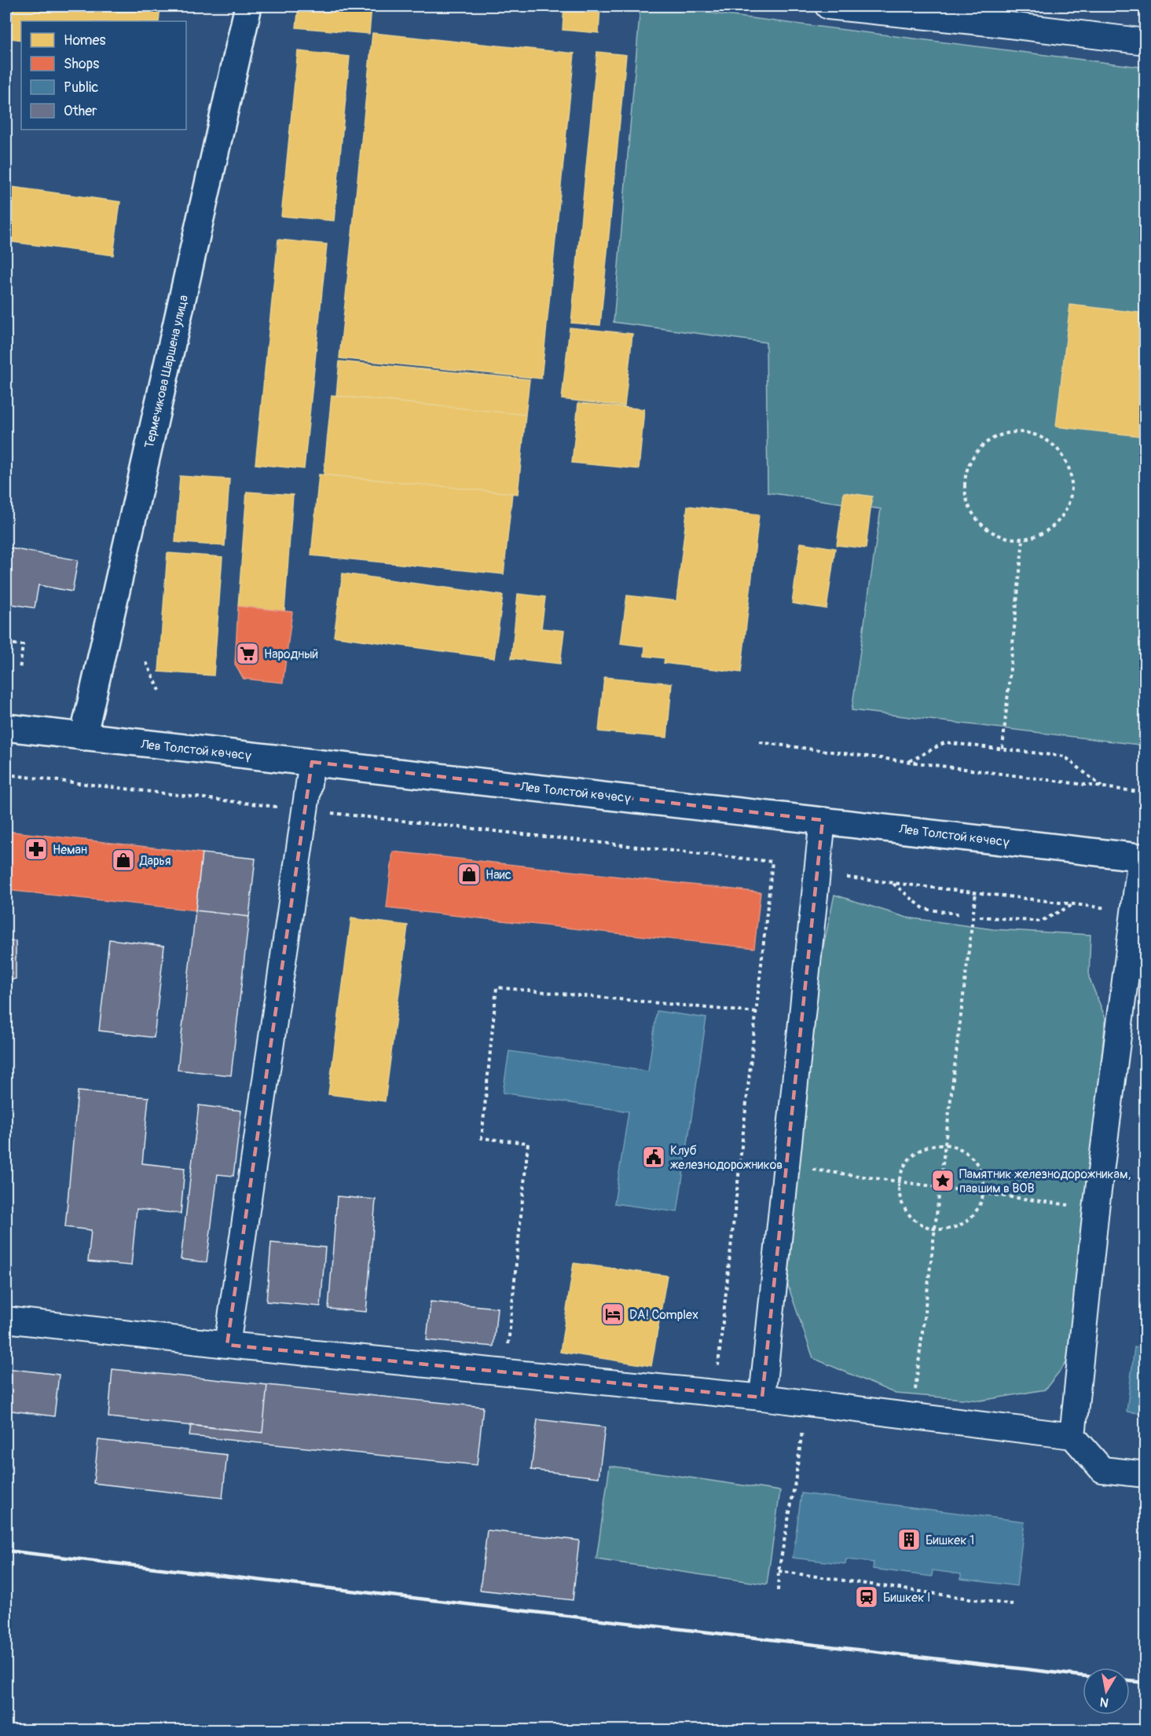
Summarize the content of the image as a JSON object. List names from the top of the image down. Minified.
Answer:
{"streets":{"main road":["Термечикова Шаршена улица","Лев Толстой көчөсү"]},"crossings":[["Термечикова Шаршена улица","Лев Толстой көчөсү"]],"places":{"supermarket":["Народный"],"pharmacy":["Неман"],"shop":["Дарья","Наис"],"public building":["Клуб железнодорожников"],"place":["Памятник железнодорожникам, павшим в ВОВ"],"hotel":["DA! Complex"],"building":["Бишкек 1"],"station":["Бишкек I"]},"legend":["Homes","Shops","Public","Other"],"north":"bottom"}
